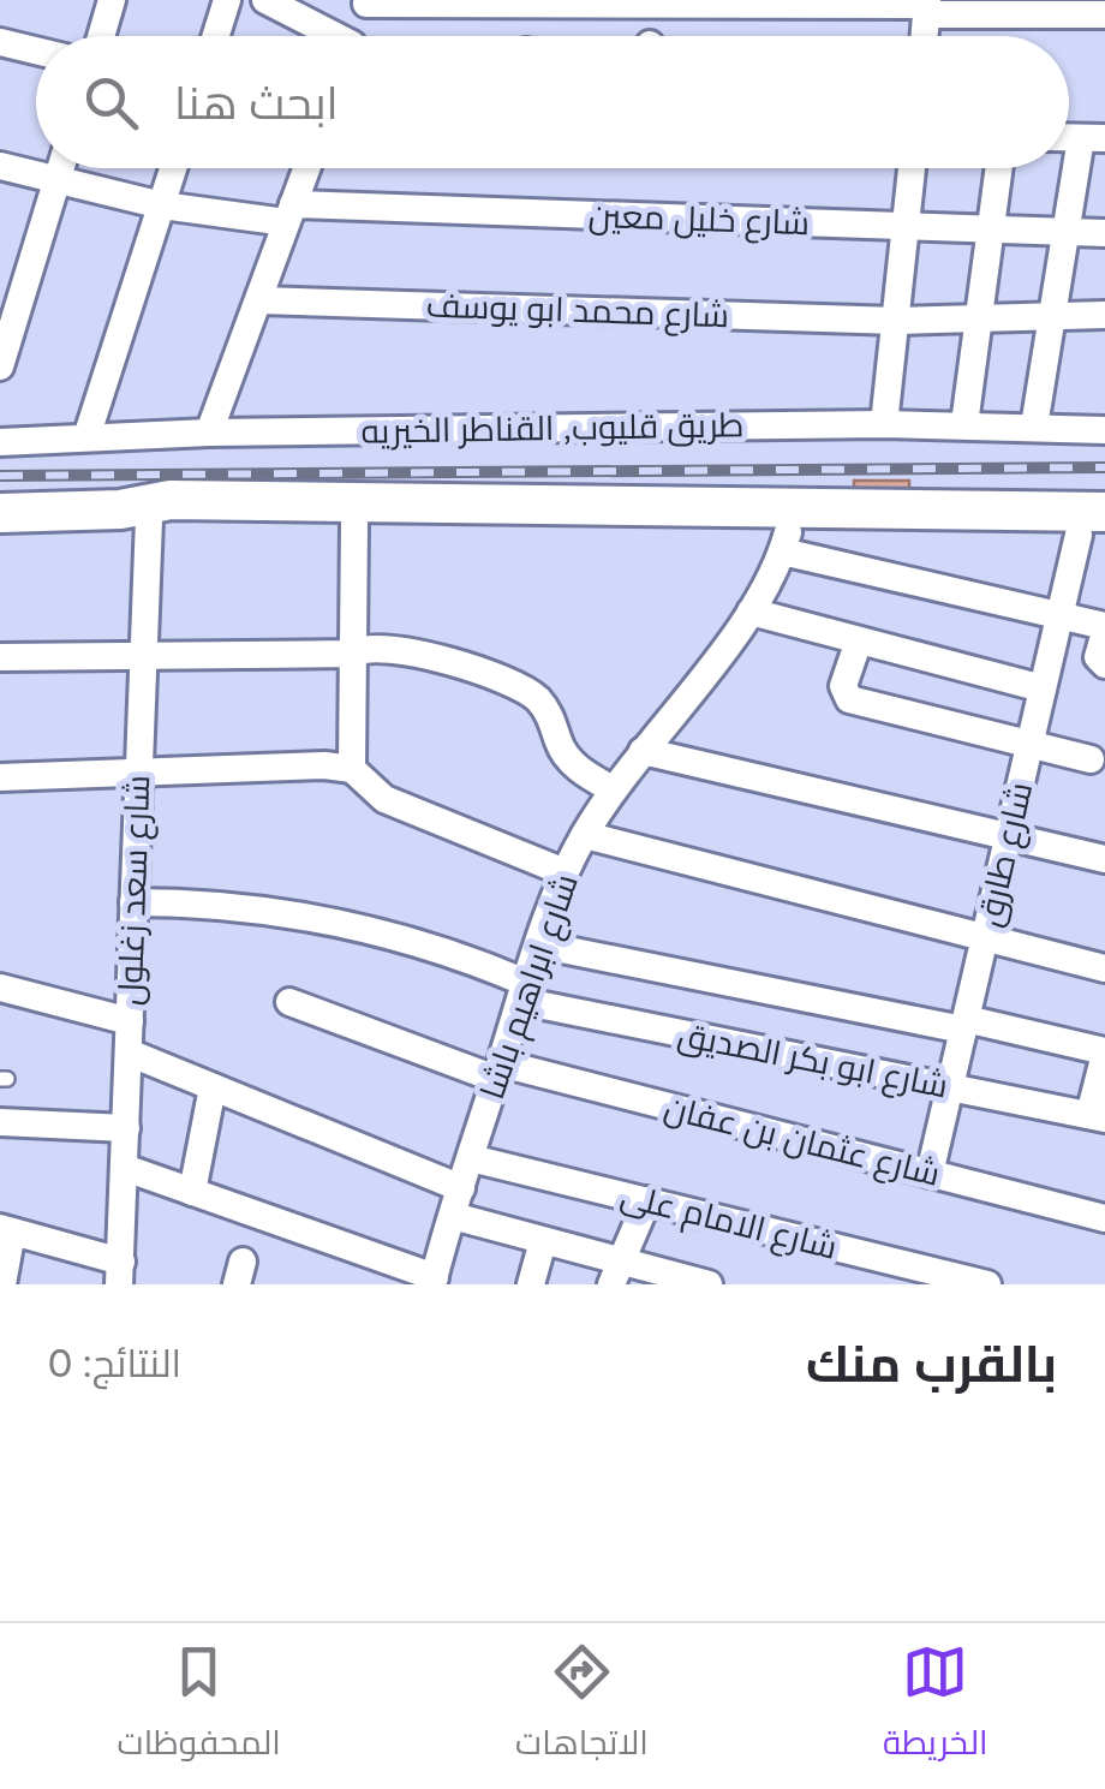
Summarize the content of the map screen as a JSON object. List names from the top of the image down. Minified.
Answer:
{"streets":{"street":["شارع خليل معين","شارع محمد ابو يوسف","طريق قليوب, القناطر الخيريه","شارع طارق","شارع سعد زغلول","شارع ابراهيم باشا","شارع ابو بكر الصديق","شارع عثمان بن عفان","شارع الامام على"]},"crossings":[["شارع طارق","شارع ابو بكر الصديق"],["شارع طارق","شارع عثمان بن عفان"],["شارع سعد زغلول","شارع ابو بكر الصديق"],["شارع ابراهيم باشا","شارع ابو بكر الصديق"],["شارع ابراهيم باشا","شارع عثمان بن عفان"],["شارع ابراهيم باشا","شارع الامام على"]],"page":{"search":"ابحث هنا","heading":["بالقرب منك","النتائج: 0"],"nav":["الخريطة","الاتجاهات","المحفوظات"]}}
